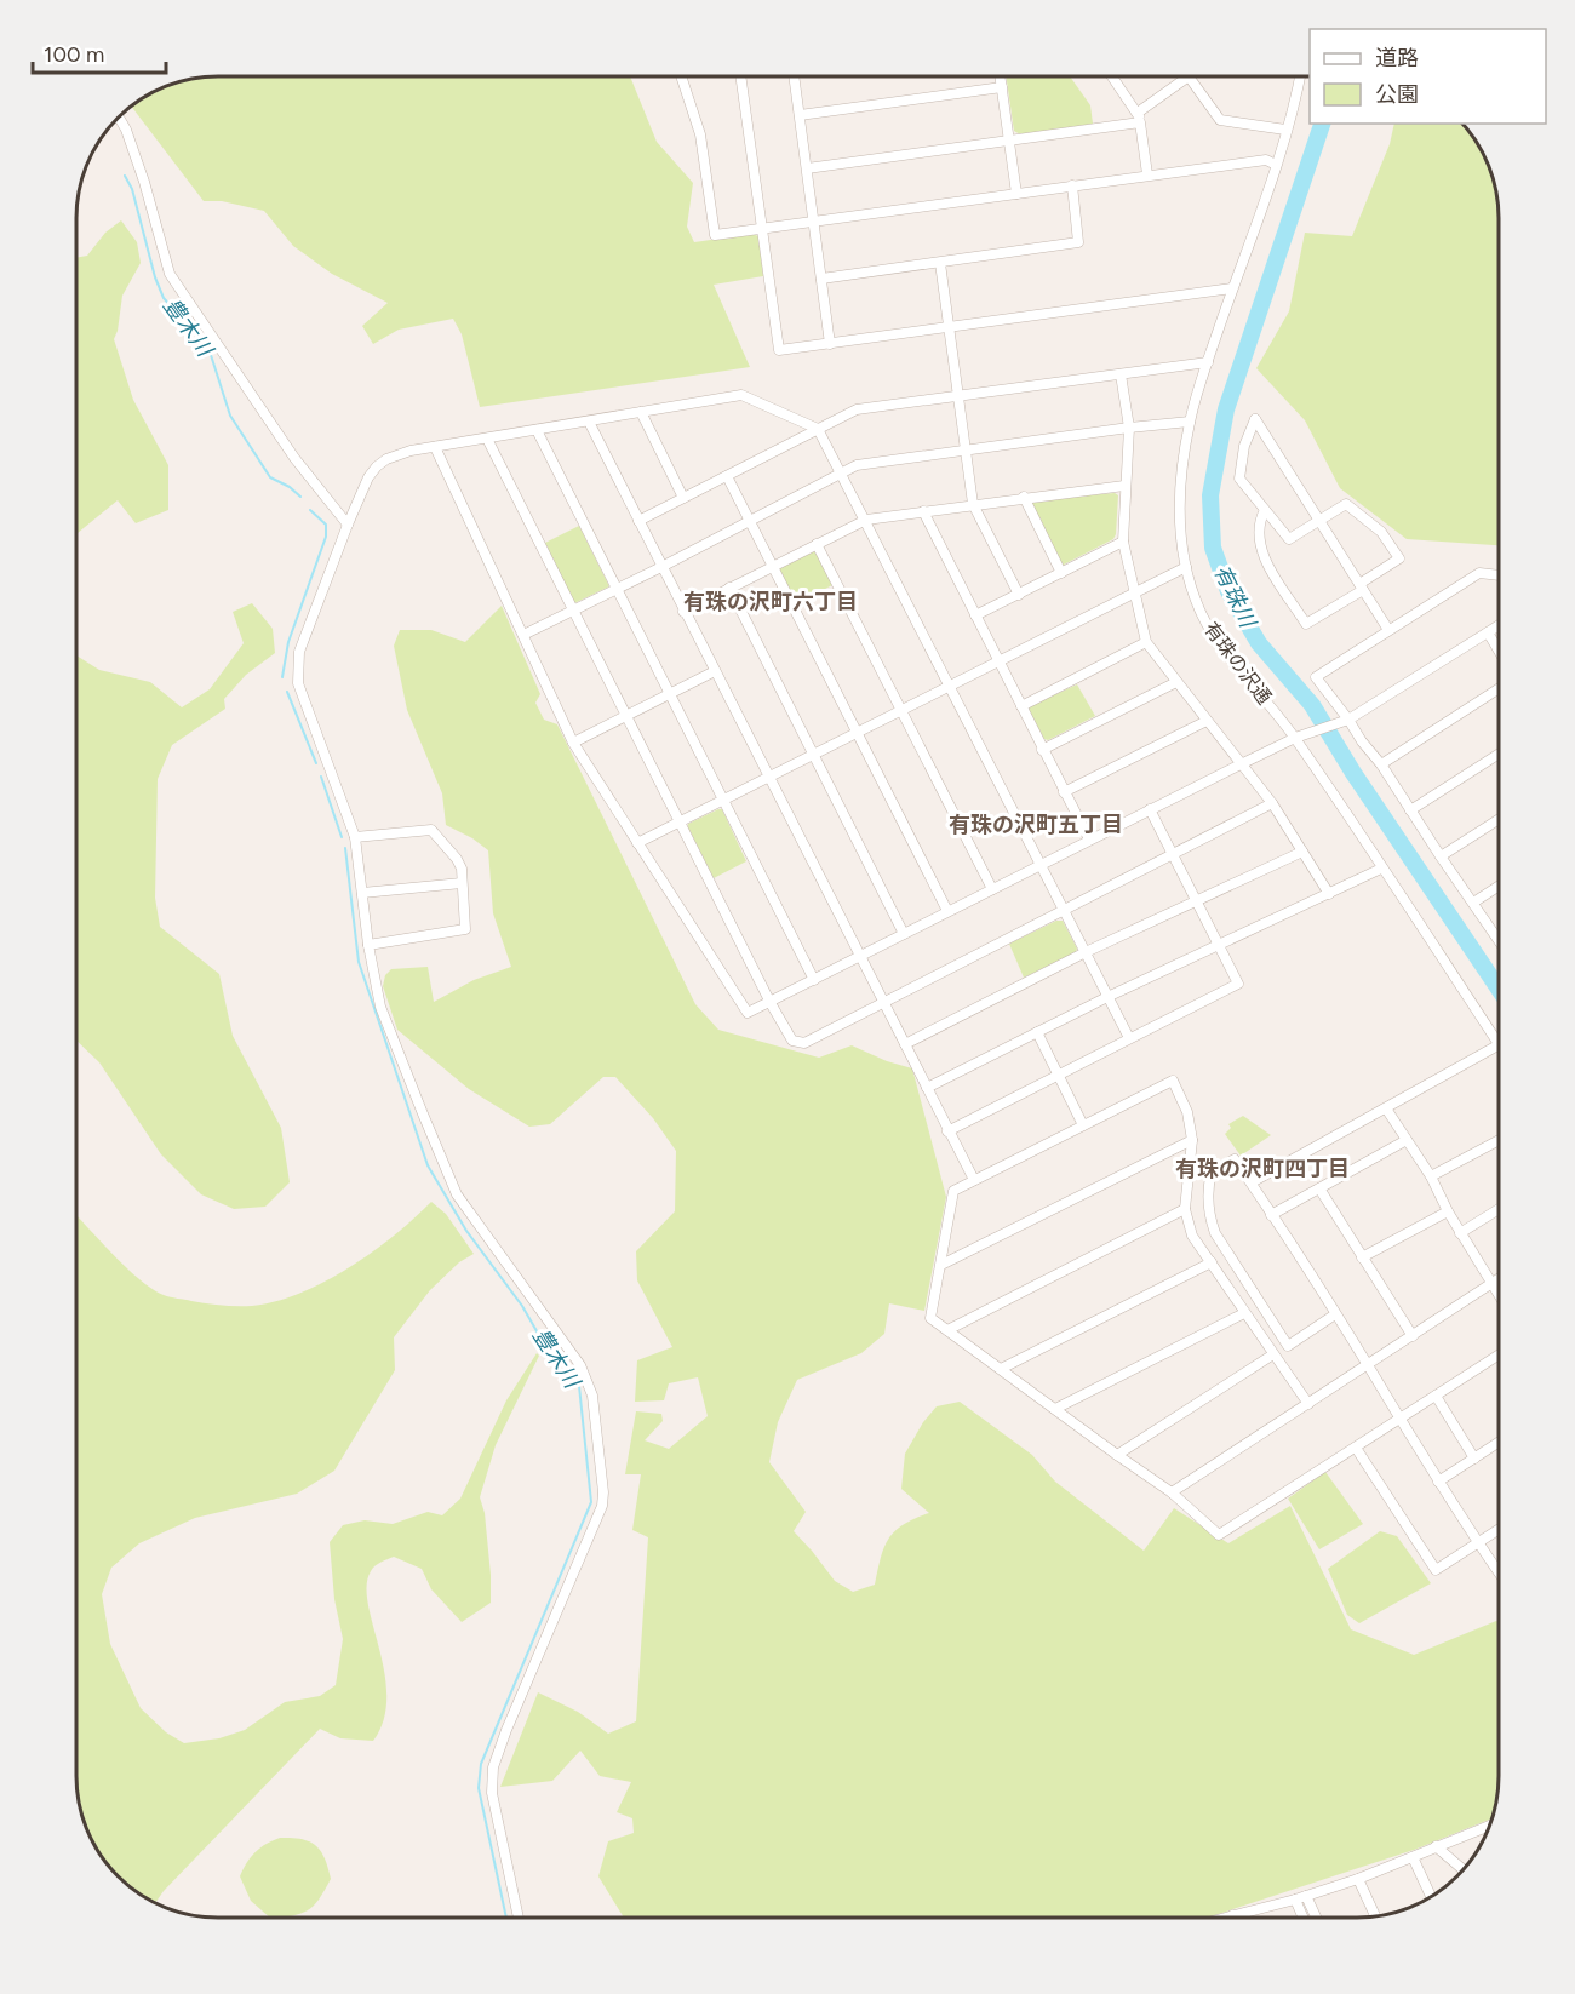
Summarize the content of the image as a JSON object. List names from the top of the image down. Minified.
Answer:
{"streets":{"street":["有珠の沢通"]},"districts":["有珠の沢町六丁目","有珠の沢町五丁目","有珠の沢町四丁目"],"water":["豊木川","有珠川"],"legend":["道路","公園"],"scale_bar":"100 m"}
